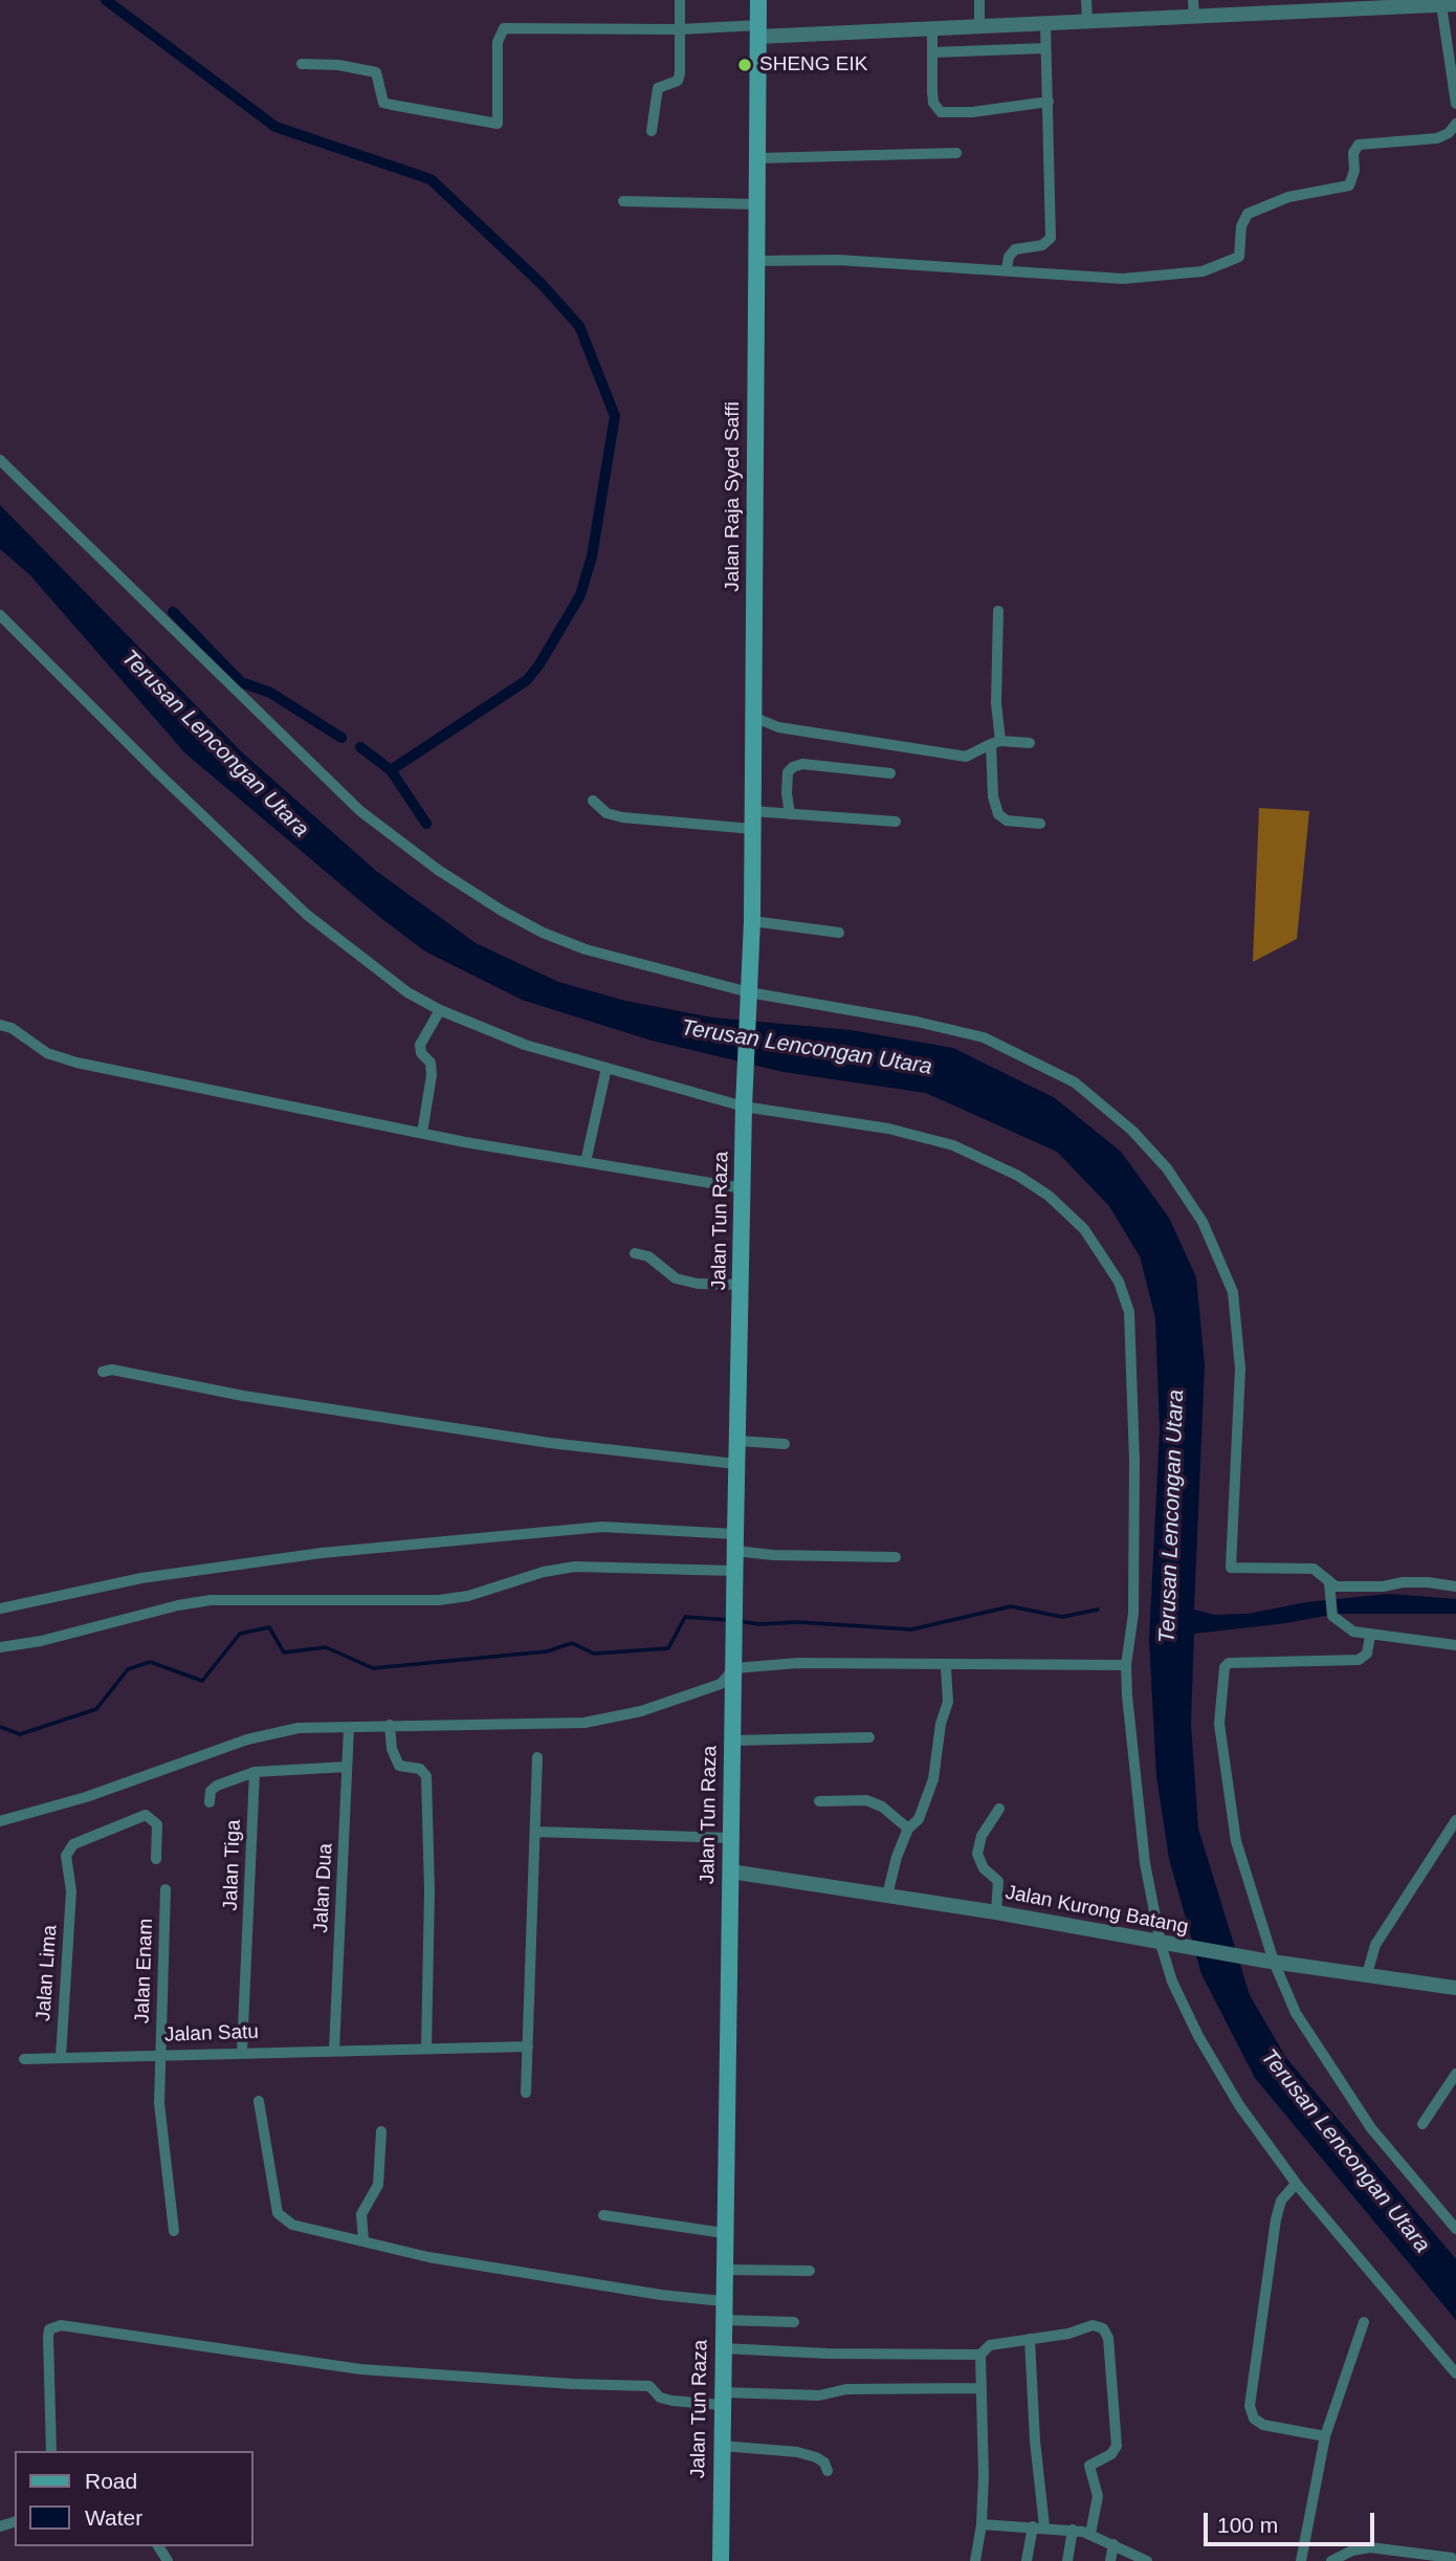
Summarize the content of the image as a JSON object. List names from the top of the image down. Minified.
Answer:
{"streets":{"main road":["Jalan Raja Syed Saffi","Jalan Tun Raza"],"street":["Jalan Tiga","Jalan Dua","Jalan Kurong Batang","Jalan Enam","Jalan Lima","Jalan Satu"]},"crossings":[["Jalan Raja Syed Saffi","Jalan Tun Raza"],["Jalan Tun Raza","Jalan Kurong Batang"],["Jalan Tiga","Jalan Satu"],["Jalan Dua","Jalan Satu"],["Jalan Enam","Jalan Satu"],["Jalan Lima","Jalan Satu"]],"water":["Terusan Lencongan Utara"],"places":["SHENG EIK"],"legend":["Road","Water"],"scale_bar":"100 m"}
